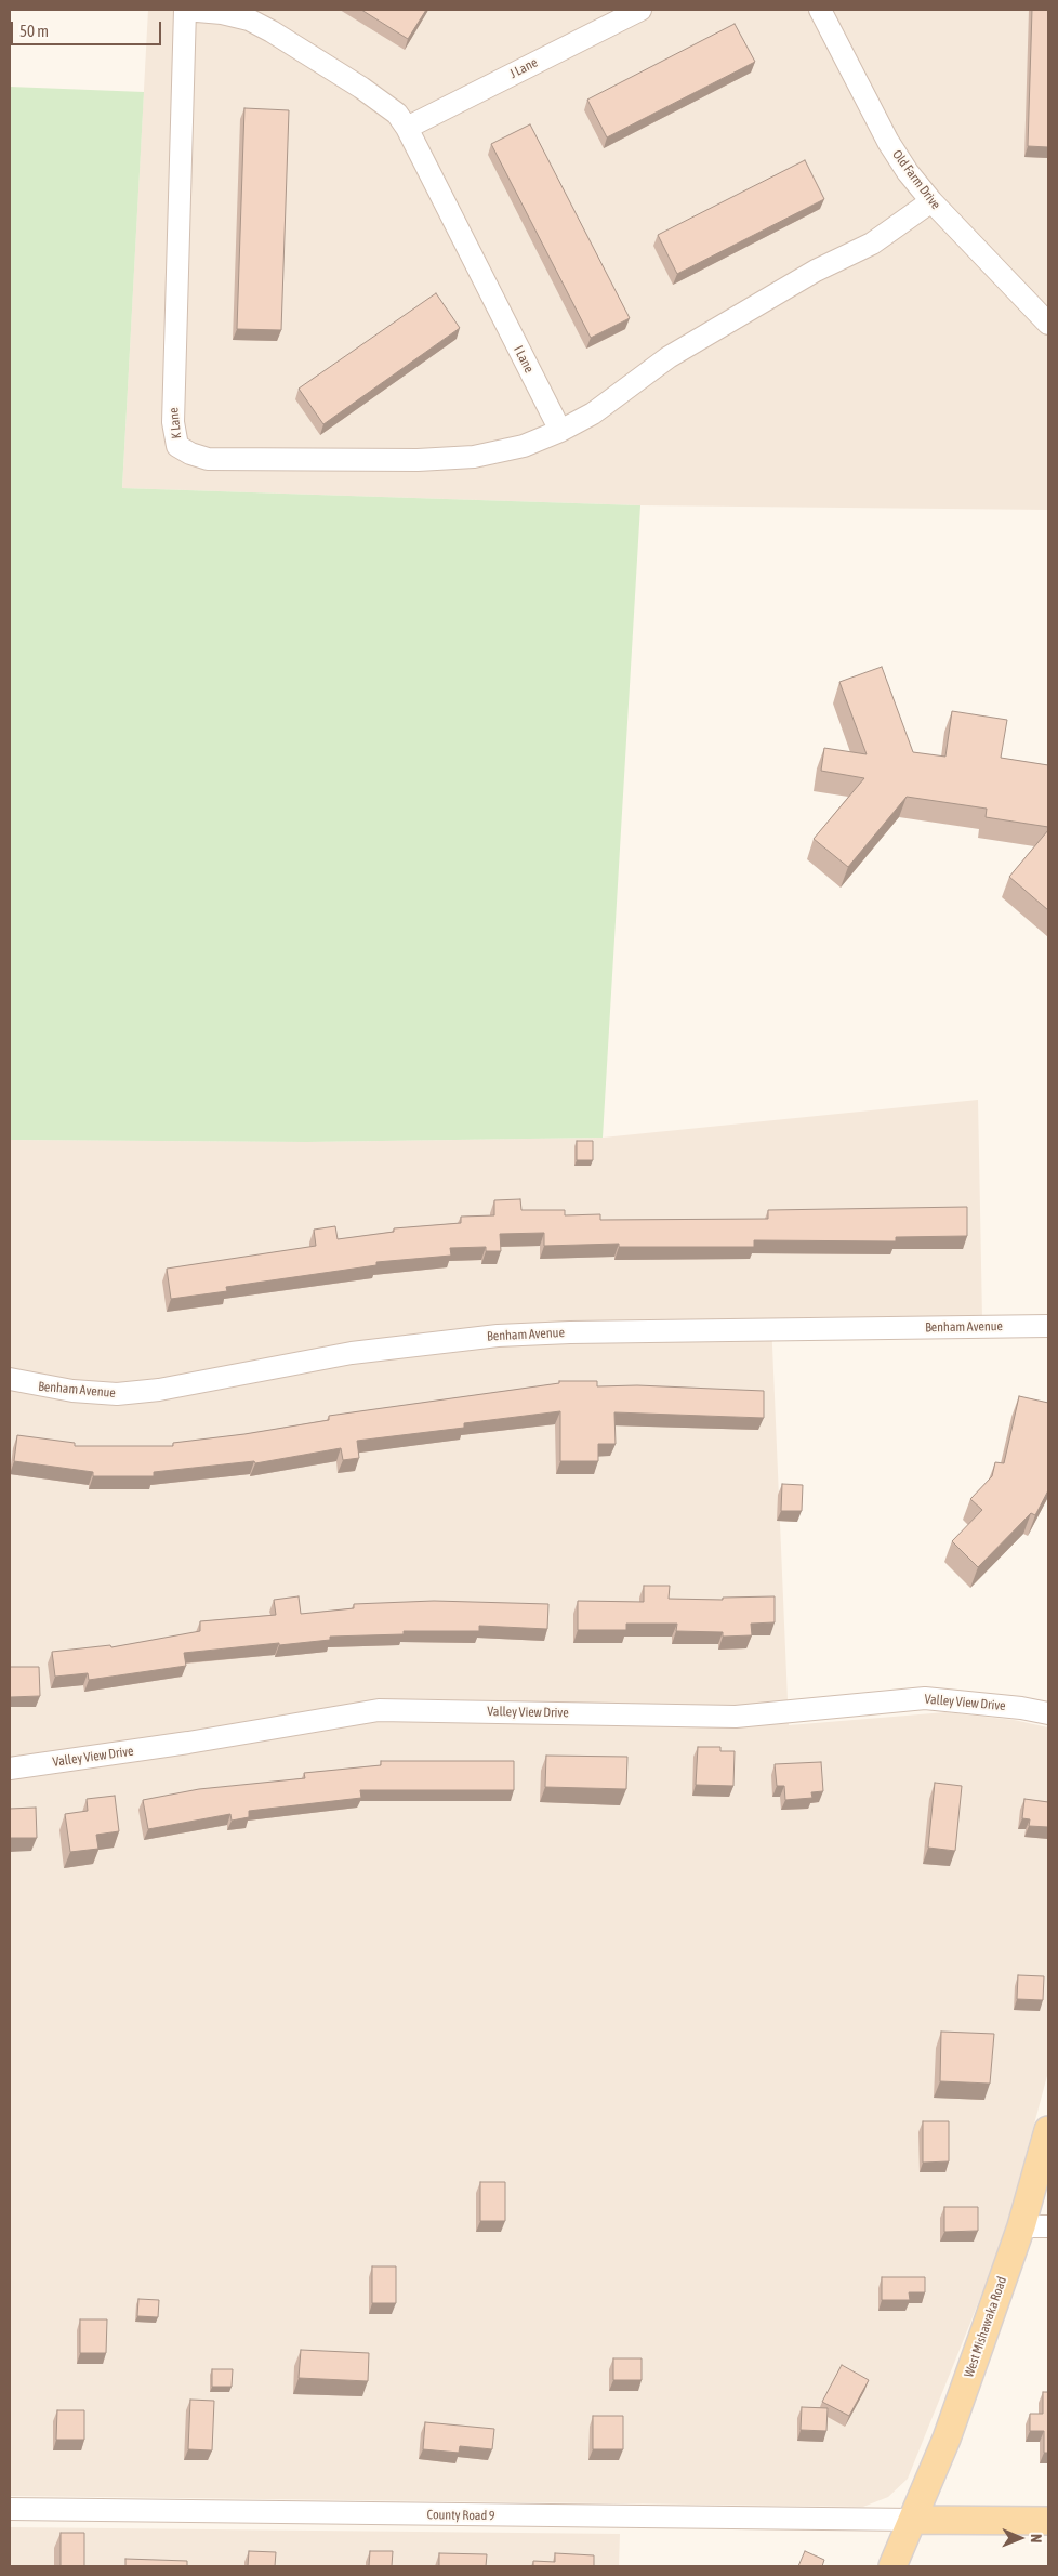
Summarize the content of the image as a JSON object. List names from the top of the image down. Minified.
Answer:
{"streets":{"main road":["West Mishawaka Road"],"street":["J Lane","Old Farm Drive","I Lane","K Lane","Benham Avenue","Valley View Drive","County Road 9"]},"crossings":[["J Lane","I Lane"],["I Lane","K Lane"],["West Mishawaka Road","County Road 9"]],"scale_bar":"50 m","north":"right"}
